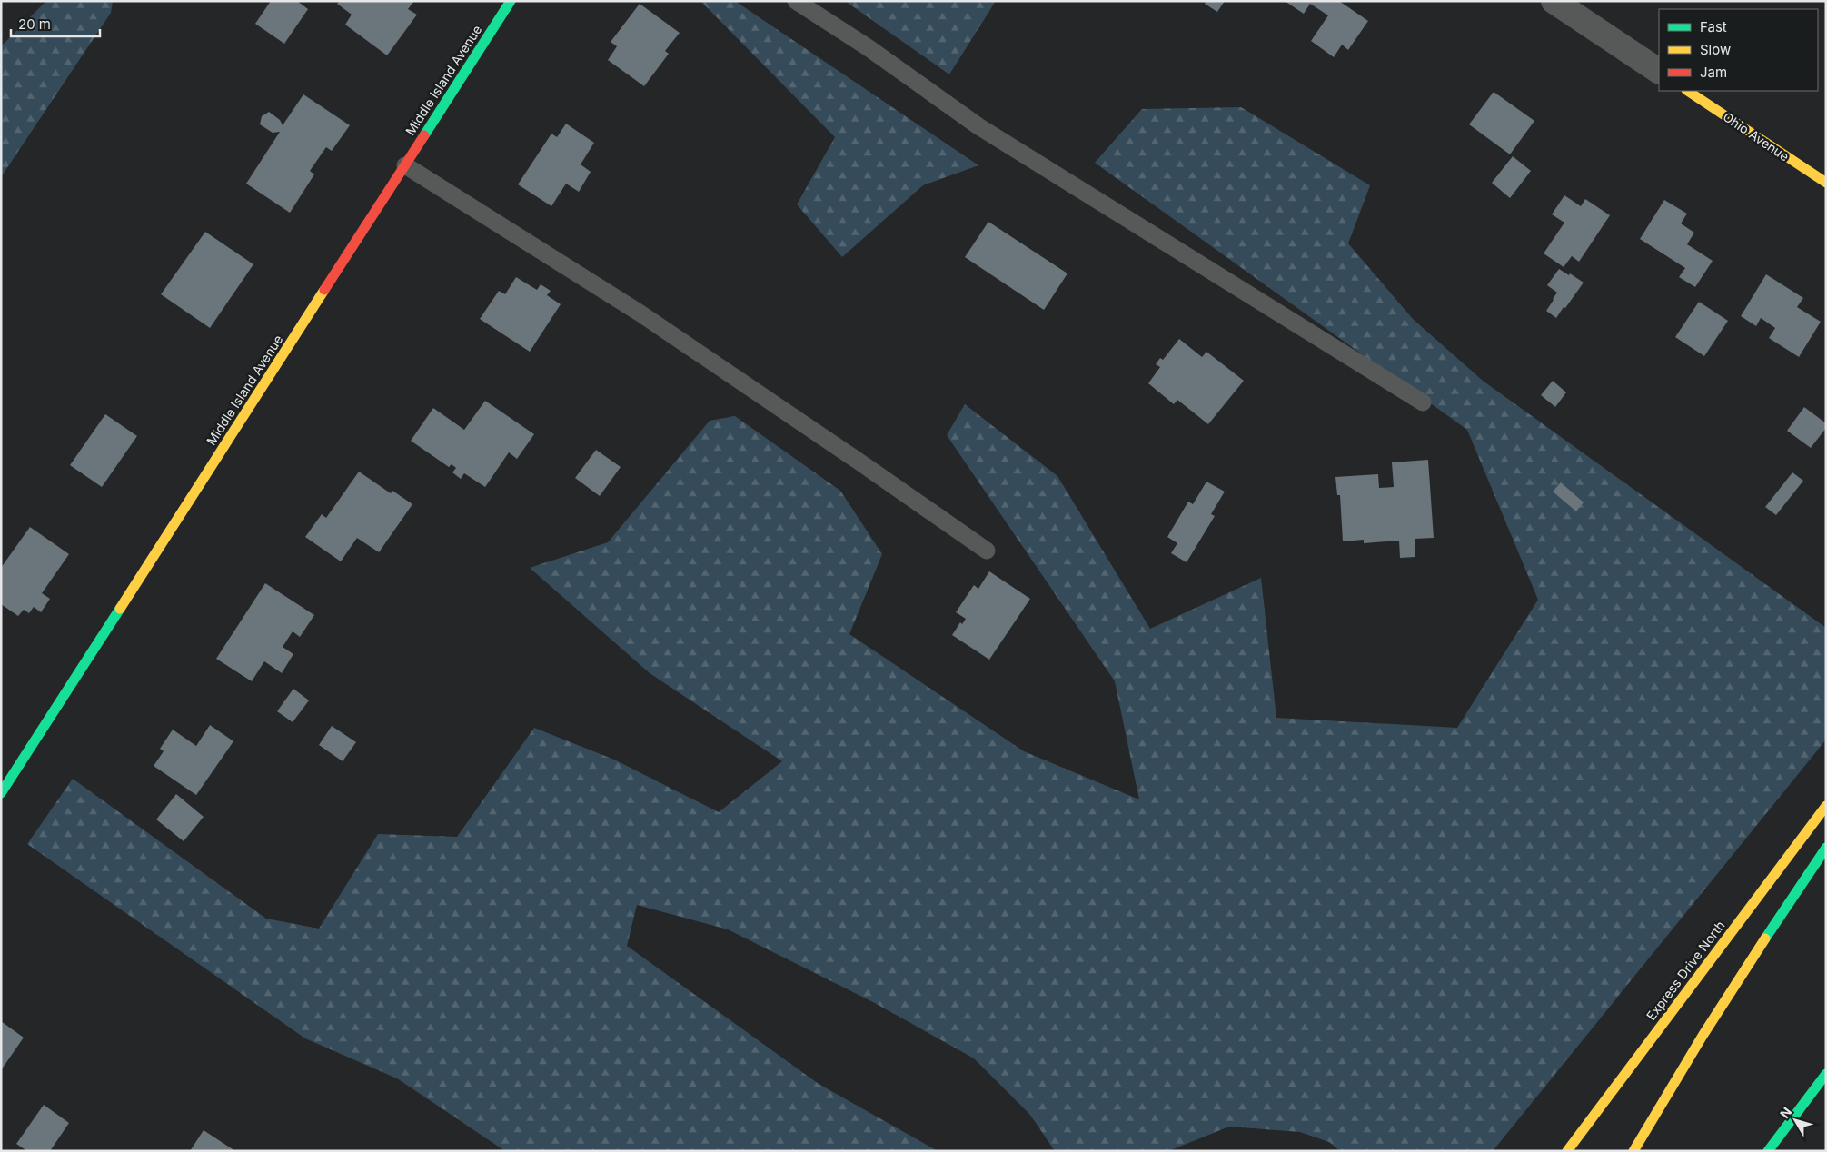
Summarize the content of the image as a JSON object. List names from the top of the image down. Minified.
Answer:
{"streets":{"main road":["Middle Island Avenue","Ohio Avenue","Express Drive North"]},"legend":["Fast","Slow","Jam"],"scale_bar":"20 m","north":"top left"}
